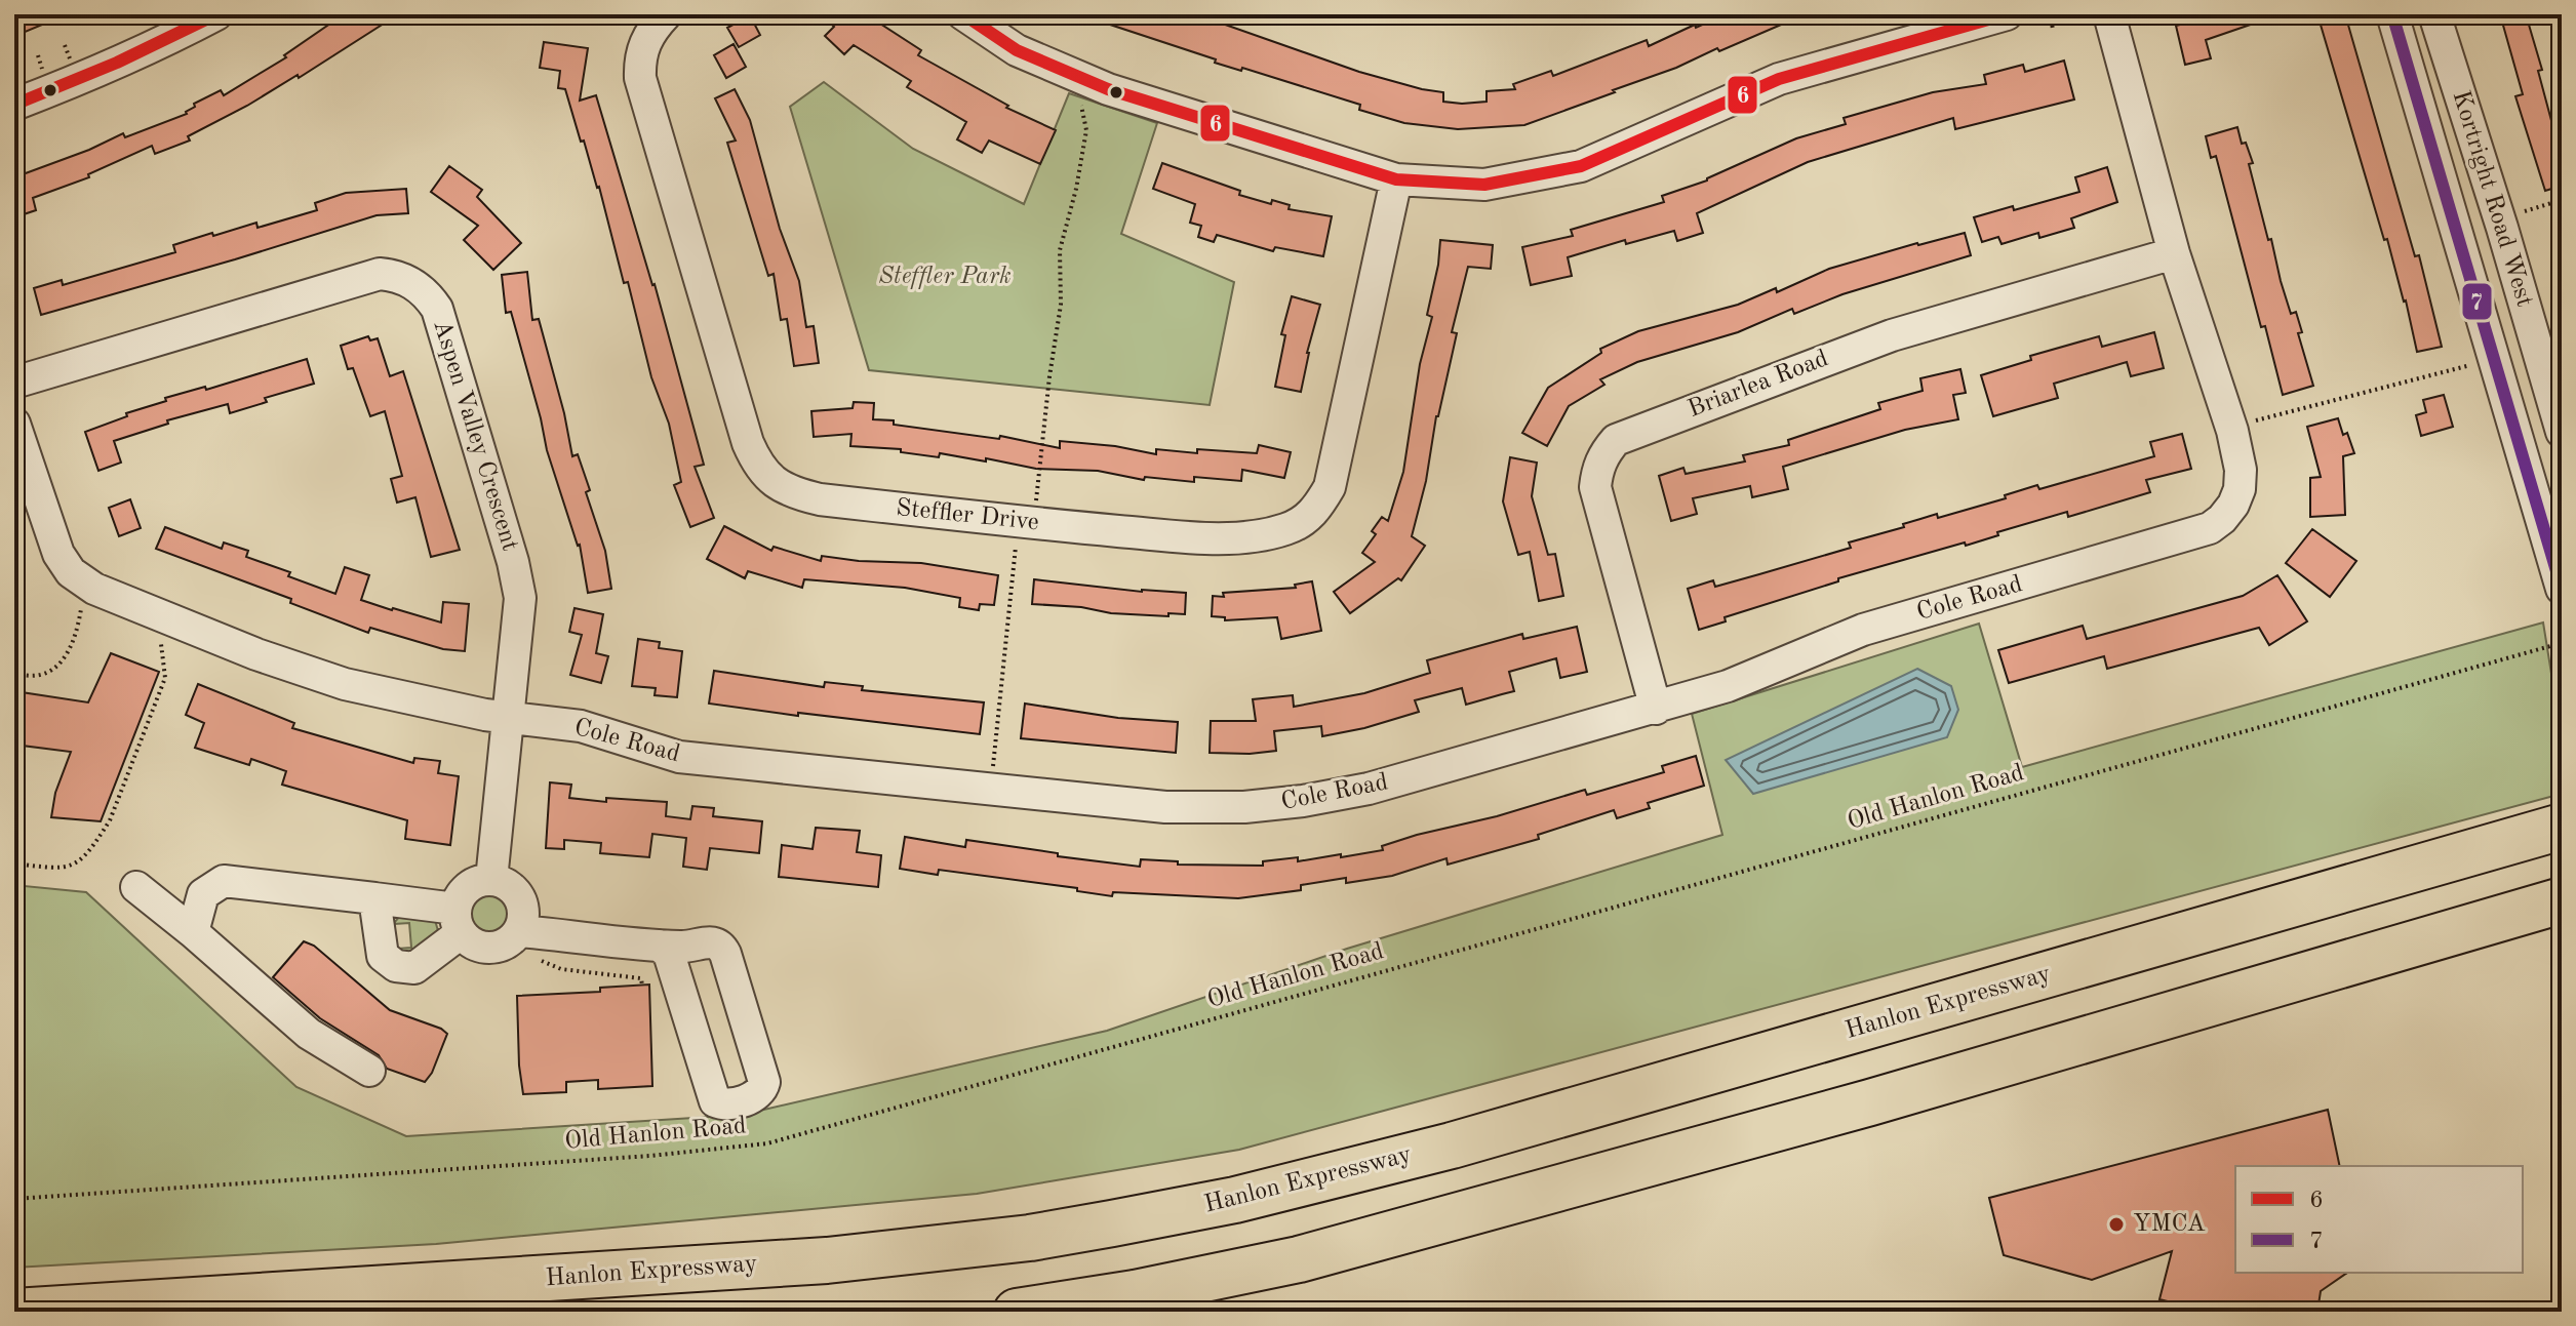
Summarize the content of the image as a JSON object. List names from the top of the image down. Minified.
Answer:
{"streets":{"highway":["Hanlon Expressway"],"street":["Kortright Road West","Briarlea Road","Aspen Valley Crescent","Steffler Drive","Cole Road"],"path":["Old Hanlon Road"]},"crossings":[["Briarlea Road","Cole Road"],["Aspen Valley Crescent","Cole Road"]],"parks":["Steffler Park"],"places":["YMCA"],"lines":["transit line 6","transit line 7"],"legend":["6","7"]}
